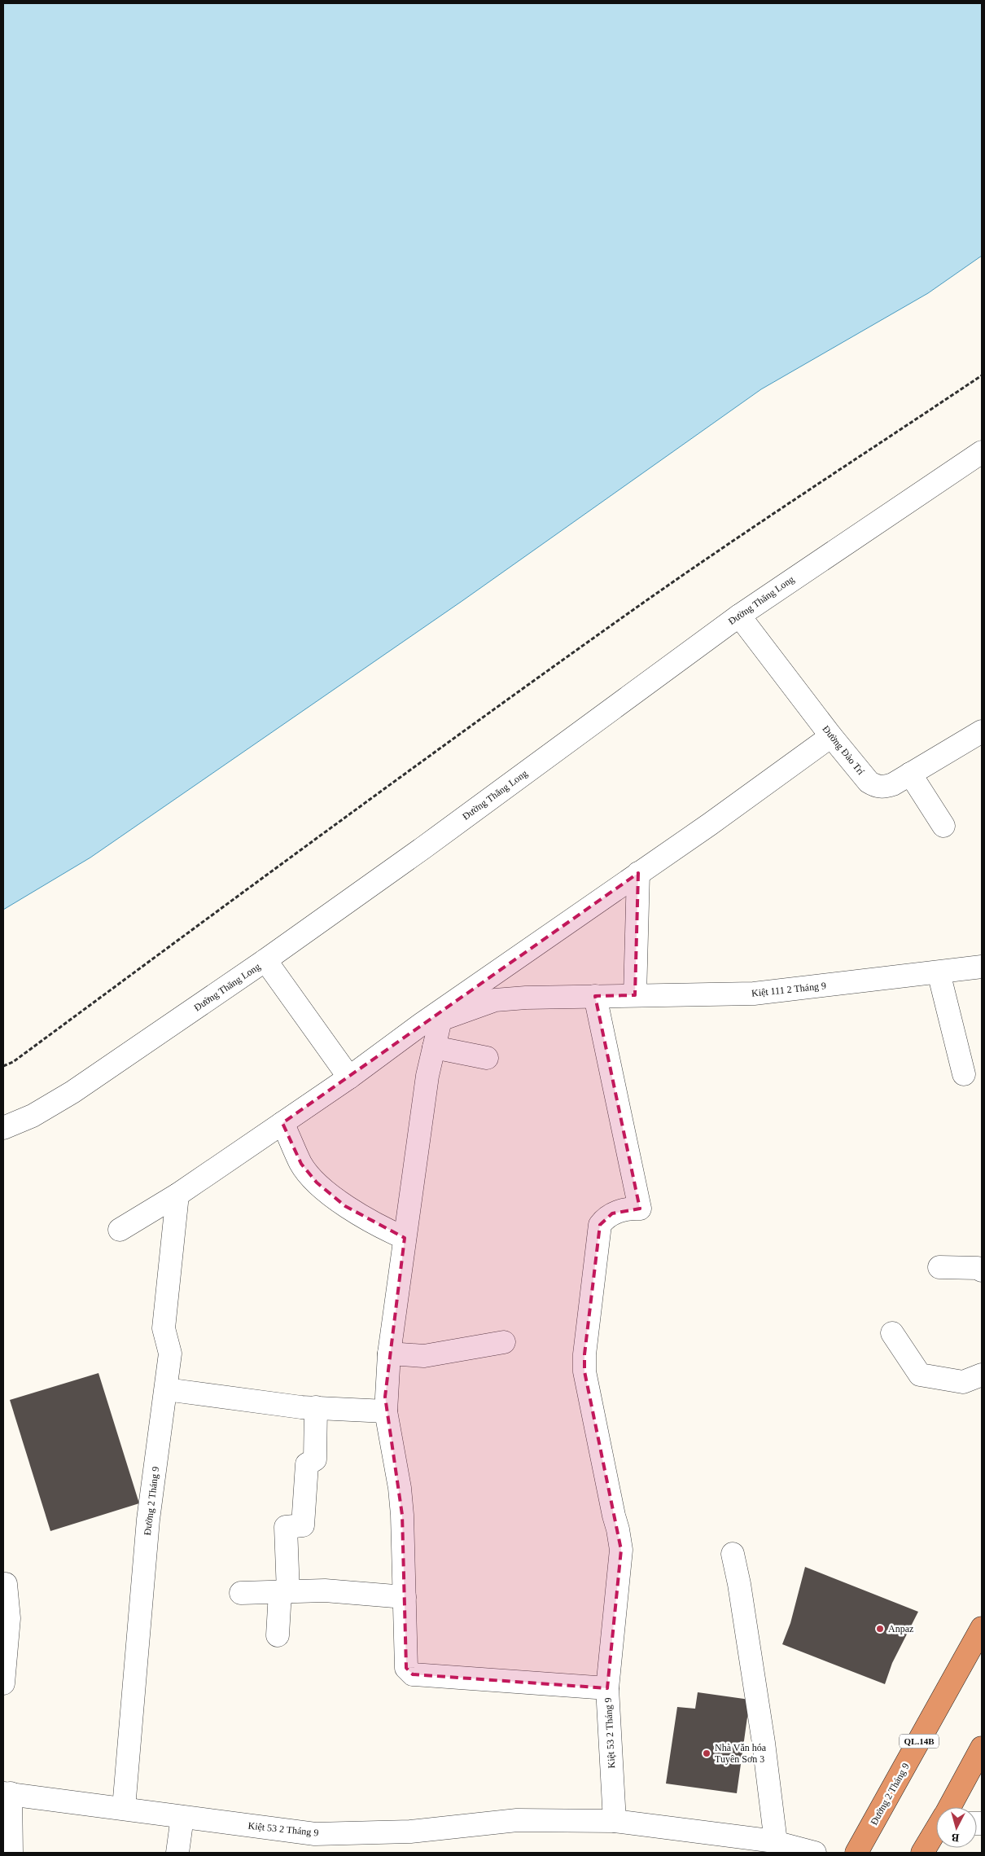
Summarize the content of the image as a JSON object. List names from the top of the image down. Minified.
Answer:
{"streets":{"highway":["Đường 2 Tháng 9","QL.14B"],"street":["Đường Thăng Long","Đường Đào Trí","Kiệt 111 2 Tháng 9","Kiệt 53 2 Tháng 9"]},"crossings":[["Đường Thăng Long","Đường Đào Trí"],["Kiệt 111 2 Tháng 9","Kiệt 53 2 Tháng 9"],["Đường 2 Tháng 9","Kiệt 53 2 Tháng 9"]],"places":["Anpaz","Nhà Văn hóa Tuyên Sơn 3"],"north":"bottom"}
